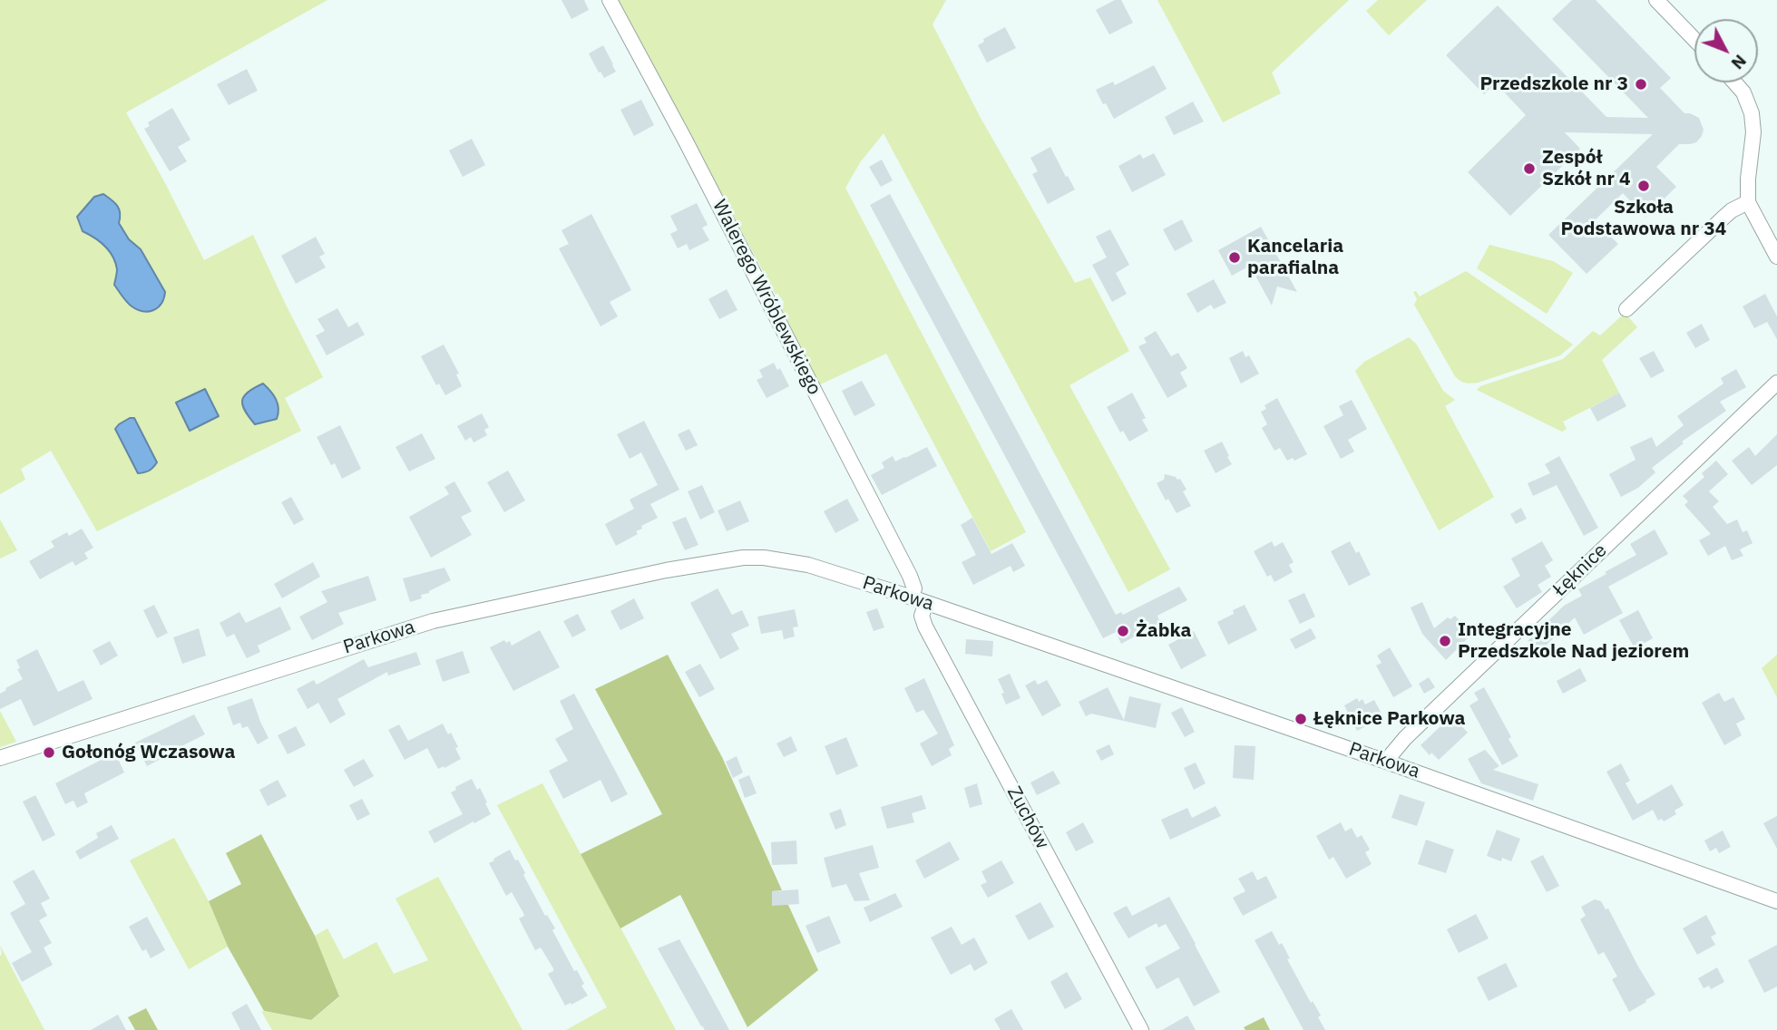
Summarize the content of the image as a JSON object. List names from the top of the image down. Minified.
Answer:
{"streets":{"street":["Walerego Wróblewskiego","Łęknice","Parkowa","Zuchów"]},"crossings":[["Walerego Wróblewskiego","Parkowa"],["Łęknice","Parkowa"],["Parkowa","Zuchów"]],"places":["Przedszkole nr 3","Zespół Szkół nr 4","Szkoła Podstawowa nr 34","Kancelaria parafialna","Żabka","Integracyjne Przedszkole Nad jeziorem","Łęknice Parkowa","Gołonóg Wczasowa"],"north":"bottom right"}
